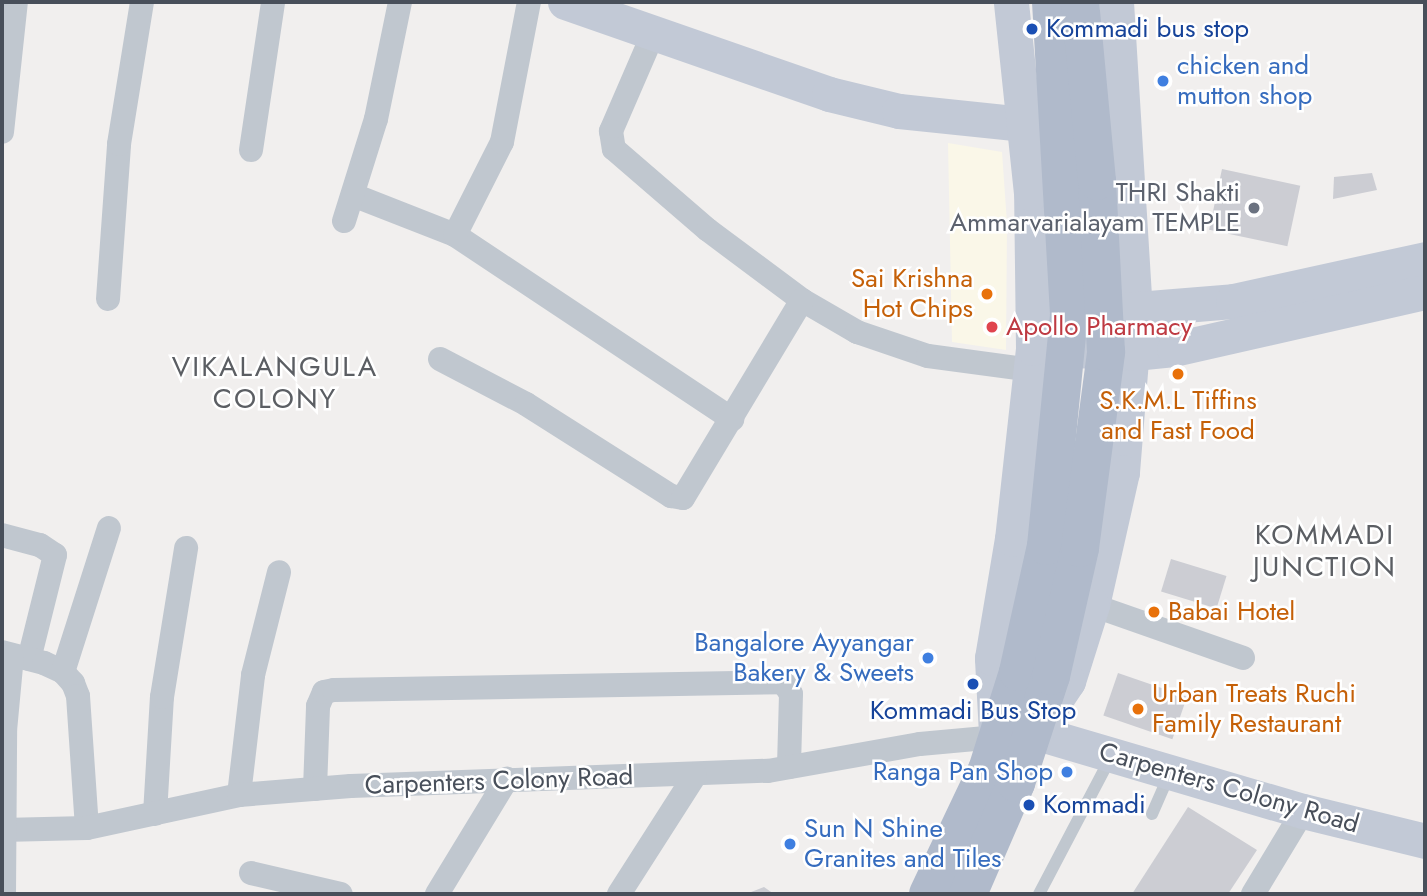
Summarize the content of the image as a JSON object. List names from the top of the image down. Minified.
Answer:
{"streets":{"street":["Carpenters Colony Road"]},"districts":["VIKALANGULA COLONY","KOMMADI JUNCTION"],"places":["Kommadi bus stop","chicken and mutton shop","THRI Shakti Ammarvarialayam TEMPLE","Sai Krishna Hot Chips","Apollo Pharmacy","S.K.M.L Tiffins and Fast Food","Babai Hotel","Bangalore Ayyangar Bakery & Sweets","Kommadi Bus Stop","Urban Treats Ruchi Family Restaurant","Ranga Pan Shop","Kommadi","Sun N Shine Granites and Tiles"]}
